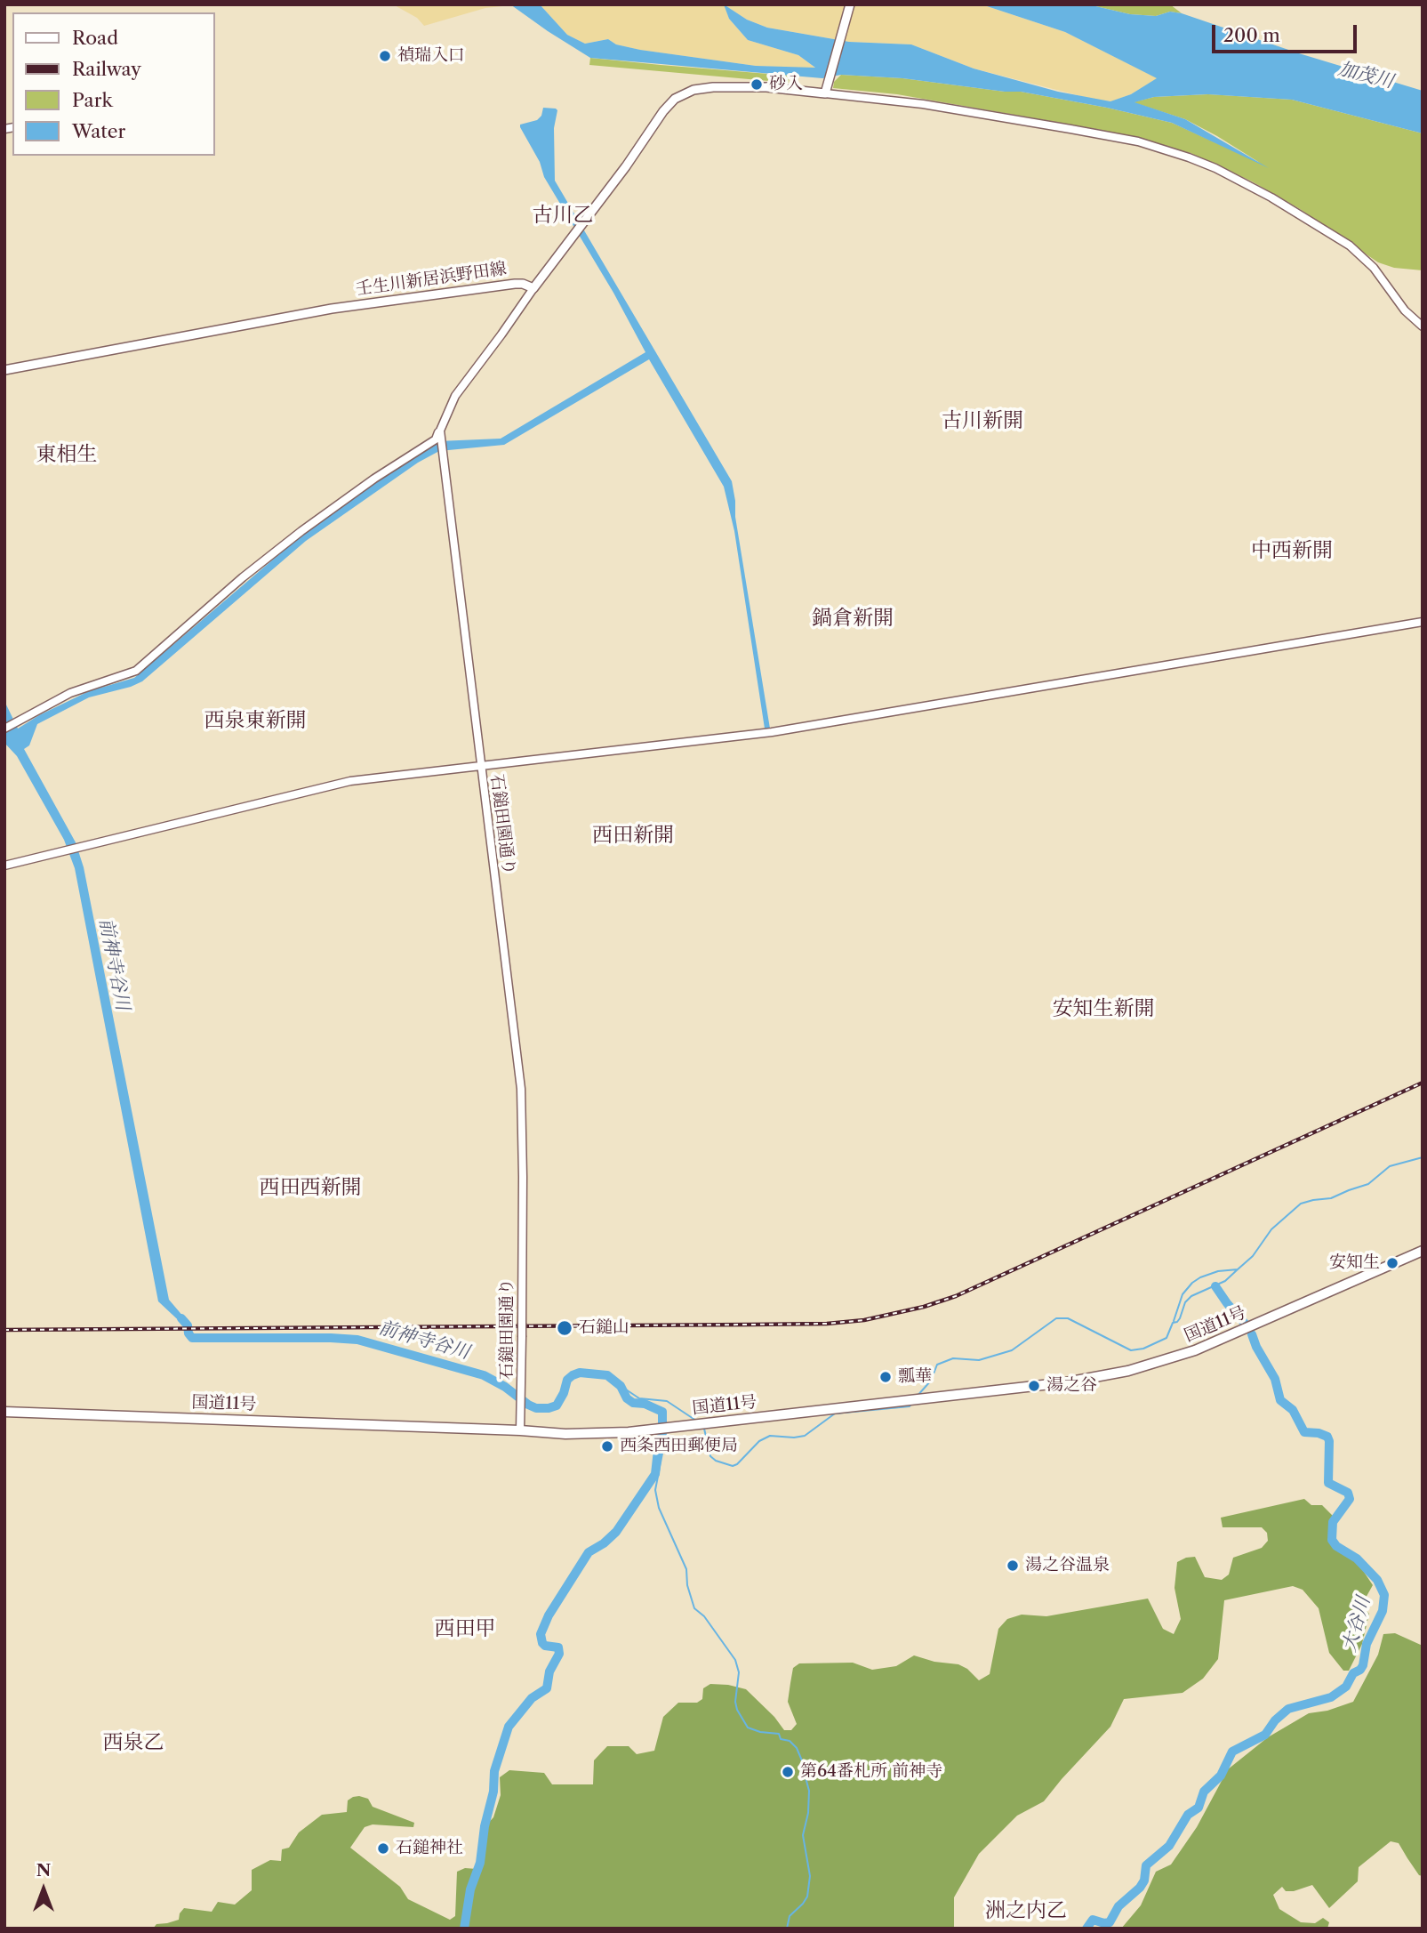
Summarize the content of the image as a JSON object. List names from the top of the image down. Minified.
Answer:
{"streets":{"highway":["国道11号"],"main road":["壬生川新居浜野田線"],"street":["石鎚田園通り"]},"crossings":[["石鎚田園通り","国道11号"]],"districts":["古川乙","古川新開","東相生","中西新開","鍋倉新開","西泉東新開","西田新開","安知生新開","西田西新開","西田甲","西泉乙","洲之内乙"],"water":["加茂川","前神寺谷川","大谷川"],"places":["禎瑞入口","砂入","安知生","石鎚山","瓢華","湯之谷","西条西田郵便局","湯之谷温泉","第64番札所 前神寺","石鎚神社"],"legend":["Road","Railway","Park","Water"],"scale_bar":"200 m","north":"top"}
